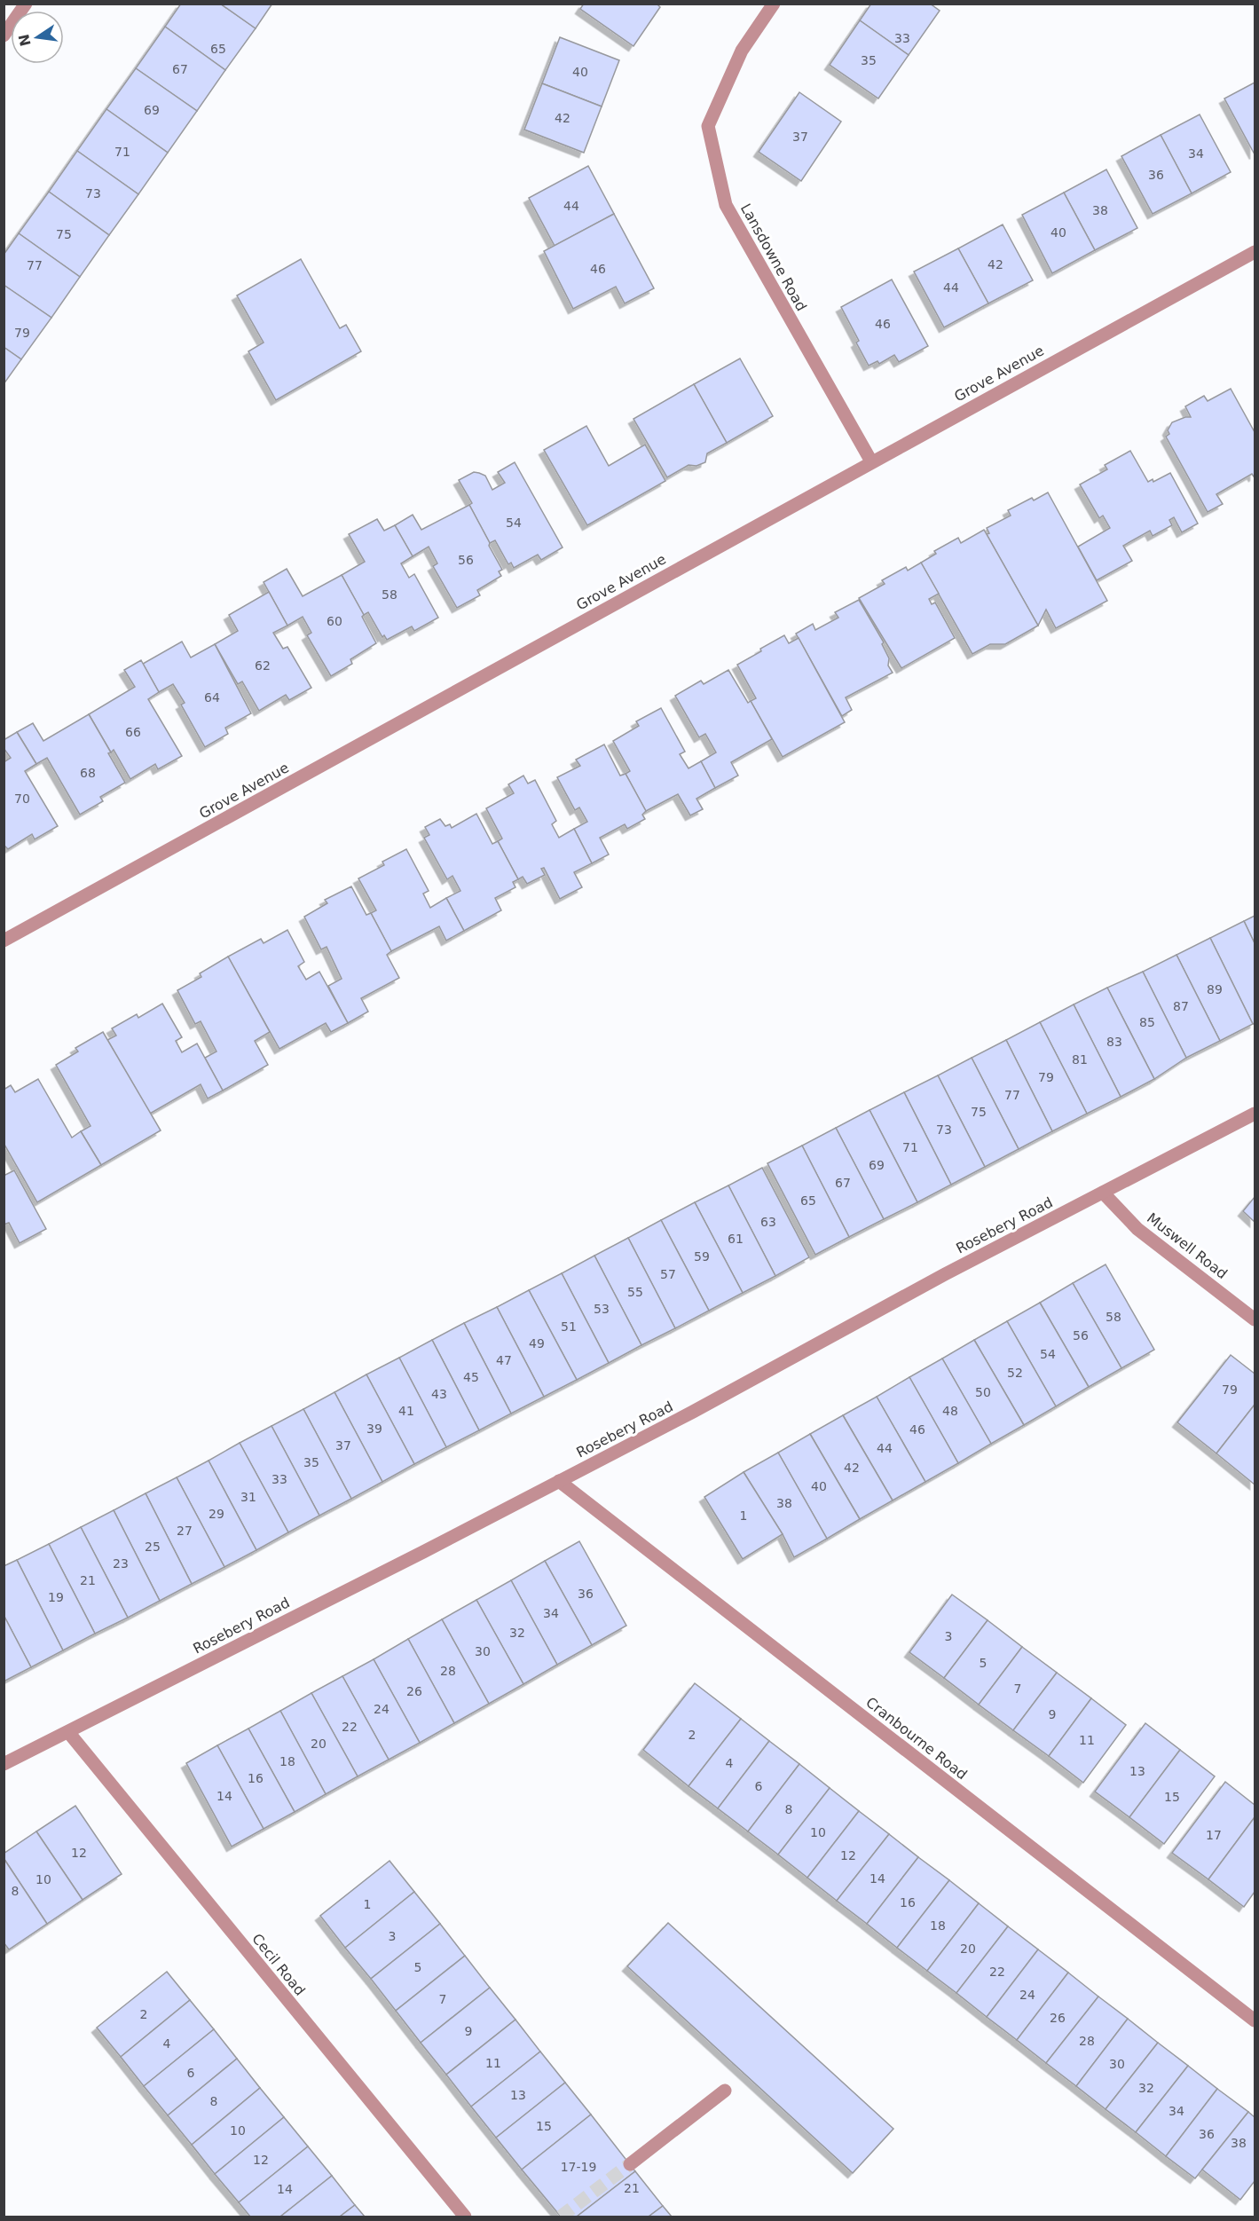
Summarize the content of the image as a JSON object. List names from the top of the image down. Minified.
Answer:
{"streets":{"street":["Lansdowne Road","Grove Avenue","Rosebery Road","Muswell Road","Cranbourne Road","Cecil Road"]},"crossings":[["Lansdowne Road","Grove Avenue"],["Rosebery Road","Muswell Road"],["Rosebery Road","Cranbourne Road"],["Rosebery Road","Cecil Road"]],"house_numbers":["33","65","35","67","40","69","42","37","71","34","36","73","44","38","40","75","42","77","46","44","46","79","54","56","58","60","62","64","66","68","70","89","87","85","83","81","79","77","75","73","71","69","67","65","63","61","59","57","55","53","58","51","56","49","54","47","52","45","79","50","43","41","48","39","46","37","44","35","42","33","40","31","38","29","1","27","25","23","21","36","19","34","32","3","30","5","28","7","26","24","9","22","2","11","20","18","4","13","16","6","14","15","8","10","17","12","12","14","10","8","16","1","18","3","20","5","22","24","7","2","26","9","28","4","11","30","6","32","13","8","34","15","10","36","38","12","17-19","21","14"],"north":"left"}
